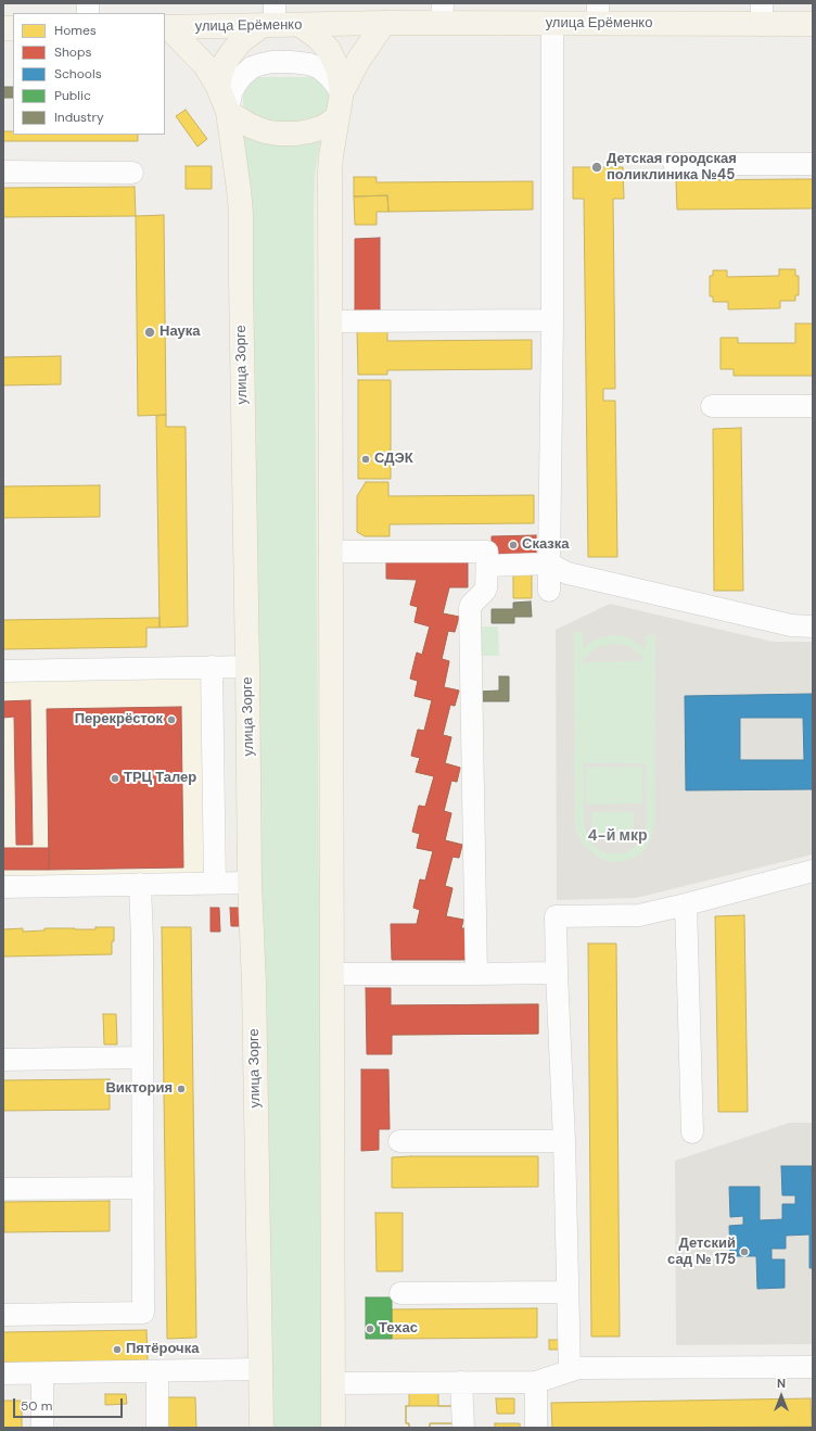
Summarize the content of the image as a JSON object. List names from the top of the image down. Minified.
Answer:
{"streets":{"main road":["улица Ерёменко","улица Зорге"]},"crossings":[["улица Ерёменко","улица Зорге"]],"districts":["4-й мкр"],"places":["Детская городская поликлиника №45","Наука","СДЭК","Сказка","Перекрёсток","ТРЦ Талер","Виктория","Детский сад № 175","Техас","Пятёрочка"],"legend":["Homes","Shops","Schools","Public","Industry"],"scale_bar":"50 m","north":"top"}
